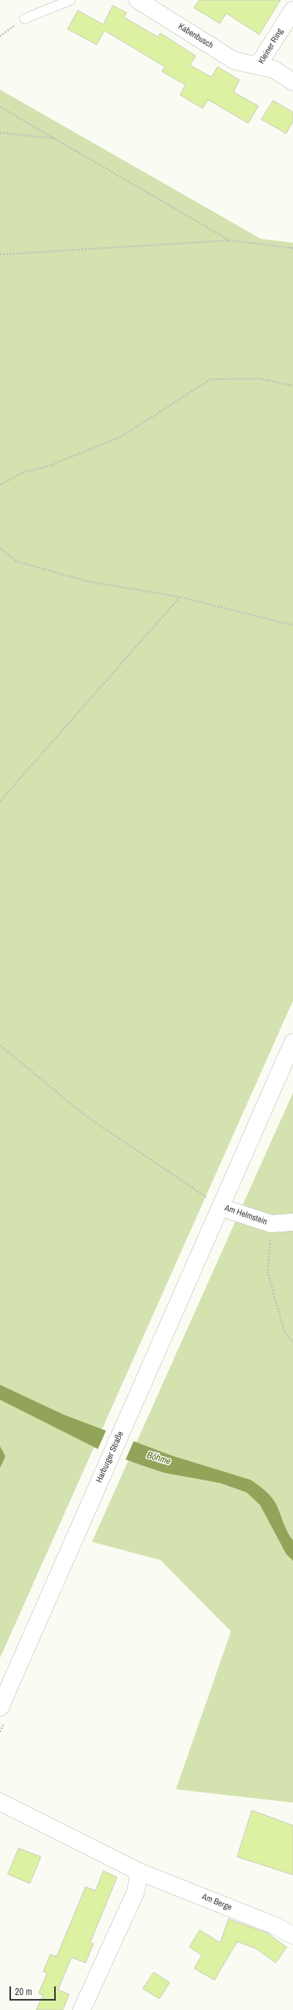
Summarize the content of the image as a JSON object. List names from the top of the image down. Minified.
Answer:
{"streets":{"street":["Kabenbusch","Kleiner Ring","Am Helmstein","Harburger Straße","Am Berge"]},"crossings":[["Kabenbusch","Kleiner Ring"],["Am Helmstein","Harburger Straße"]],"water":["Böhme"],"scale_bar":"20 m"}
